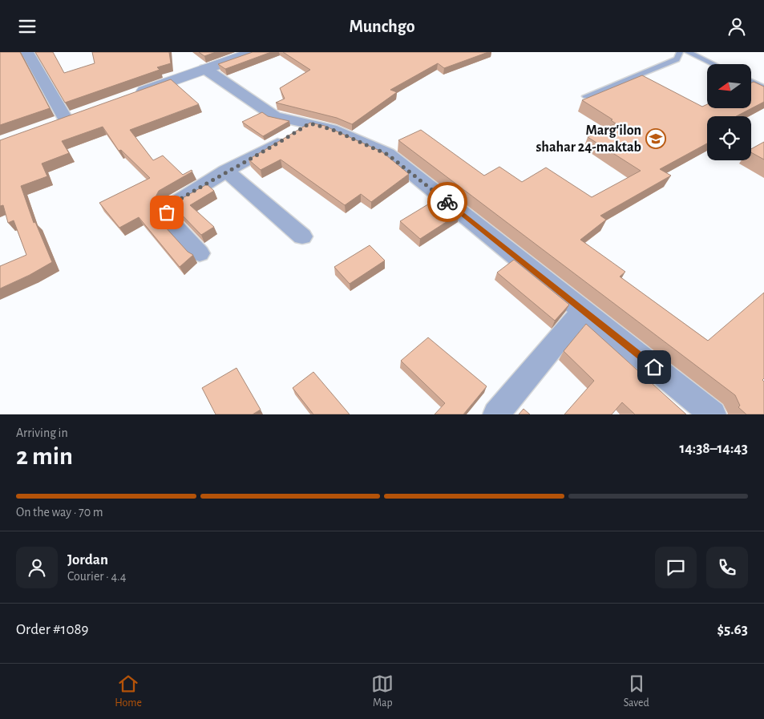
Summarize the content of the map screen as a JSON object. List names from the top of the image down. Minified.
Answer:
{"places":{"school or university":["Marg'ilon shahar 24-maktab"]},"north":"left","page":{"header":"Munchgo","heading":["2 min","Arriving in","14:38–14:43"],"panel":["Jordan","Courier · 4.4","Order #1089","$5.63"],"bar":"On the way · 70 m","tabs":["Home","Map","Saved"]}}
